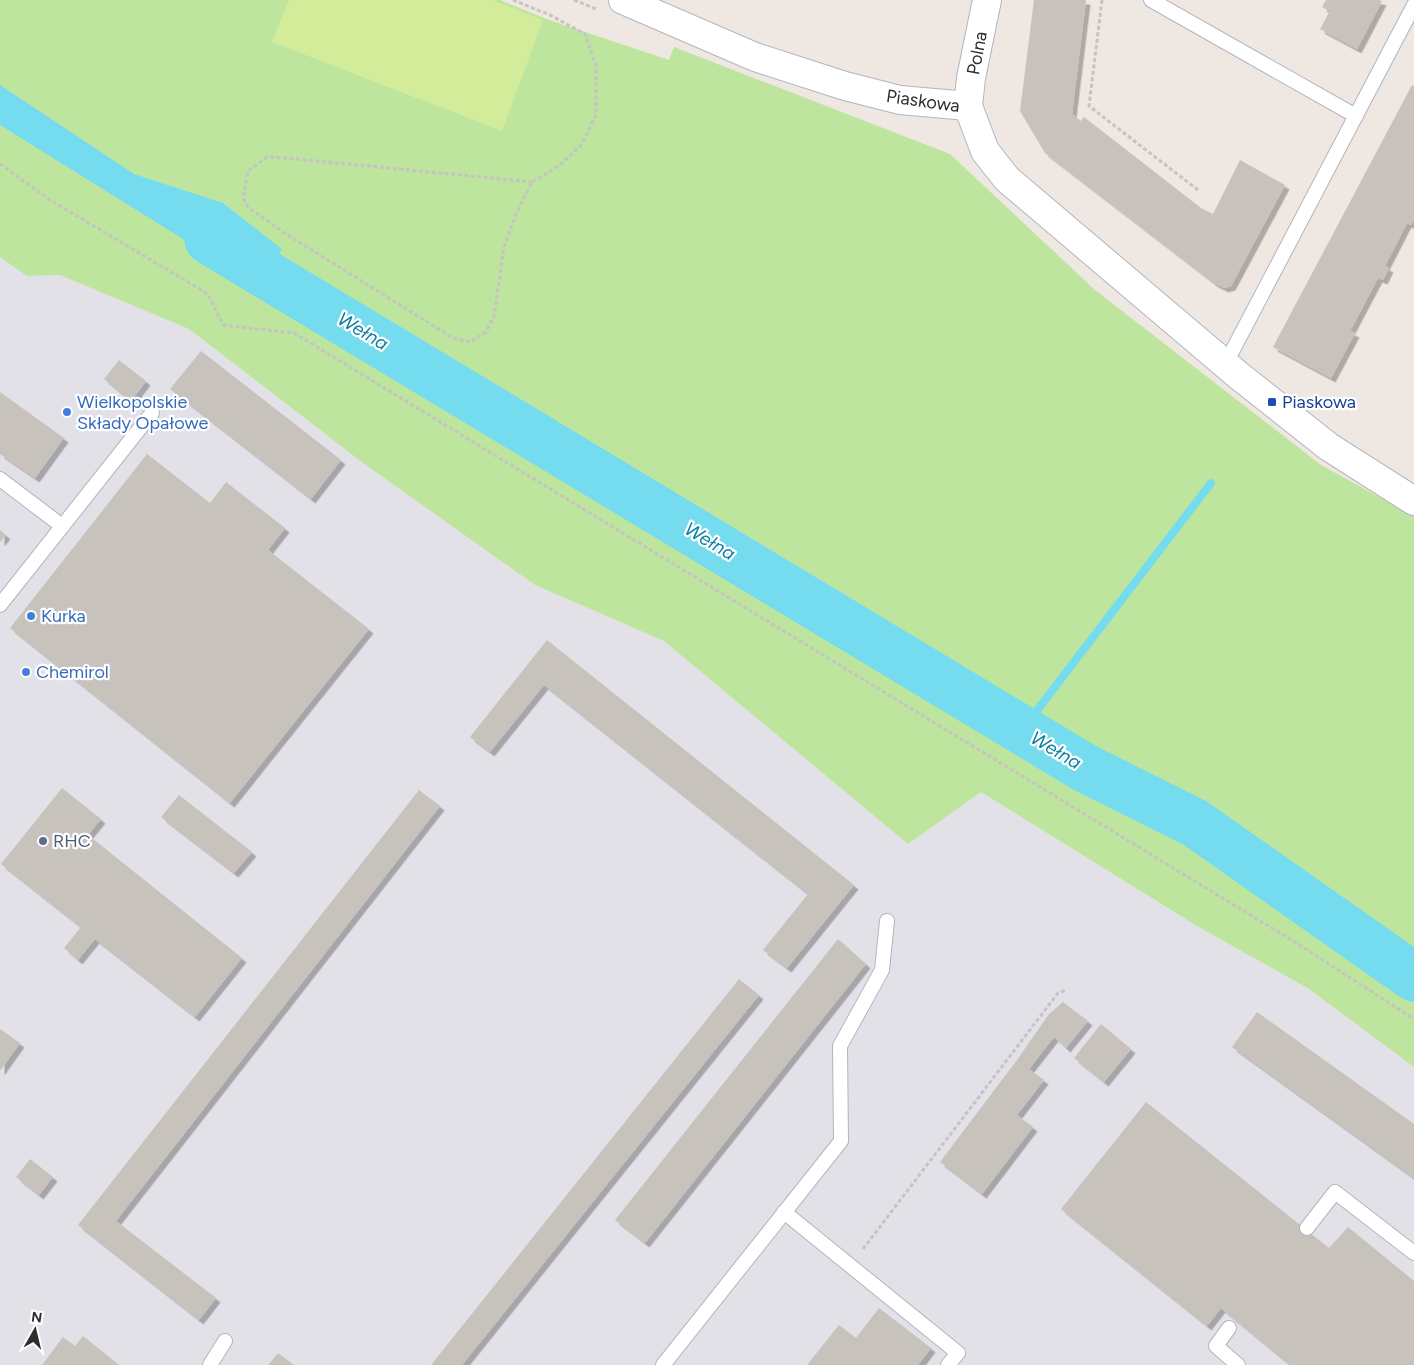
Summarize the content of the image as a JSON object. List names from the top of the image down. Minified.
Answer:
{"streets":{"street":["Polna","Piaskowa"]},"crossings":[["Polna","Piaskowa"]],"water":["Wełna"],"places":{"transit":["Piaskowa"],"other":["Wielkopolskie Składy Opałowe","Kurka","Chemirol","RHC"]},"north":"top"}
